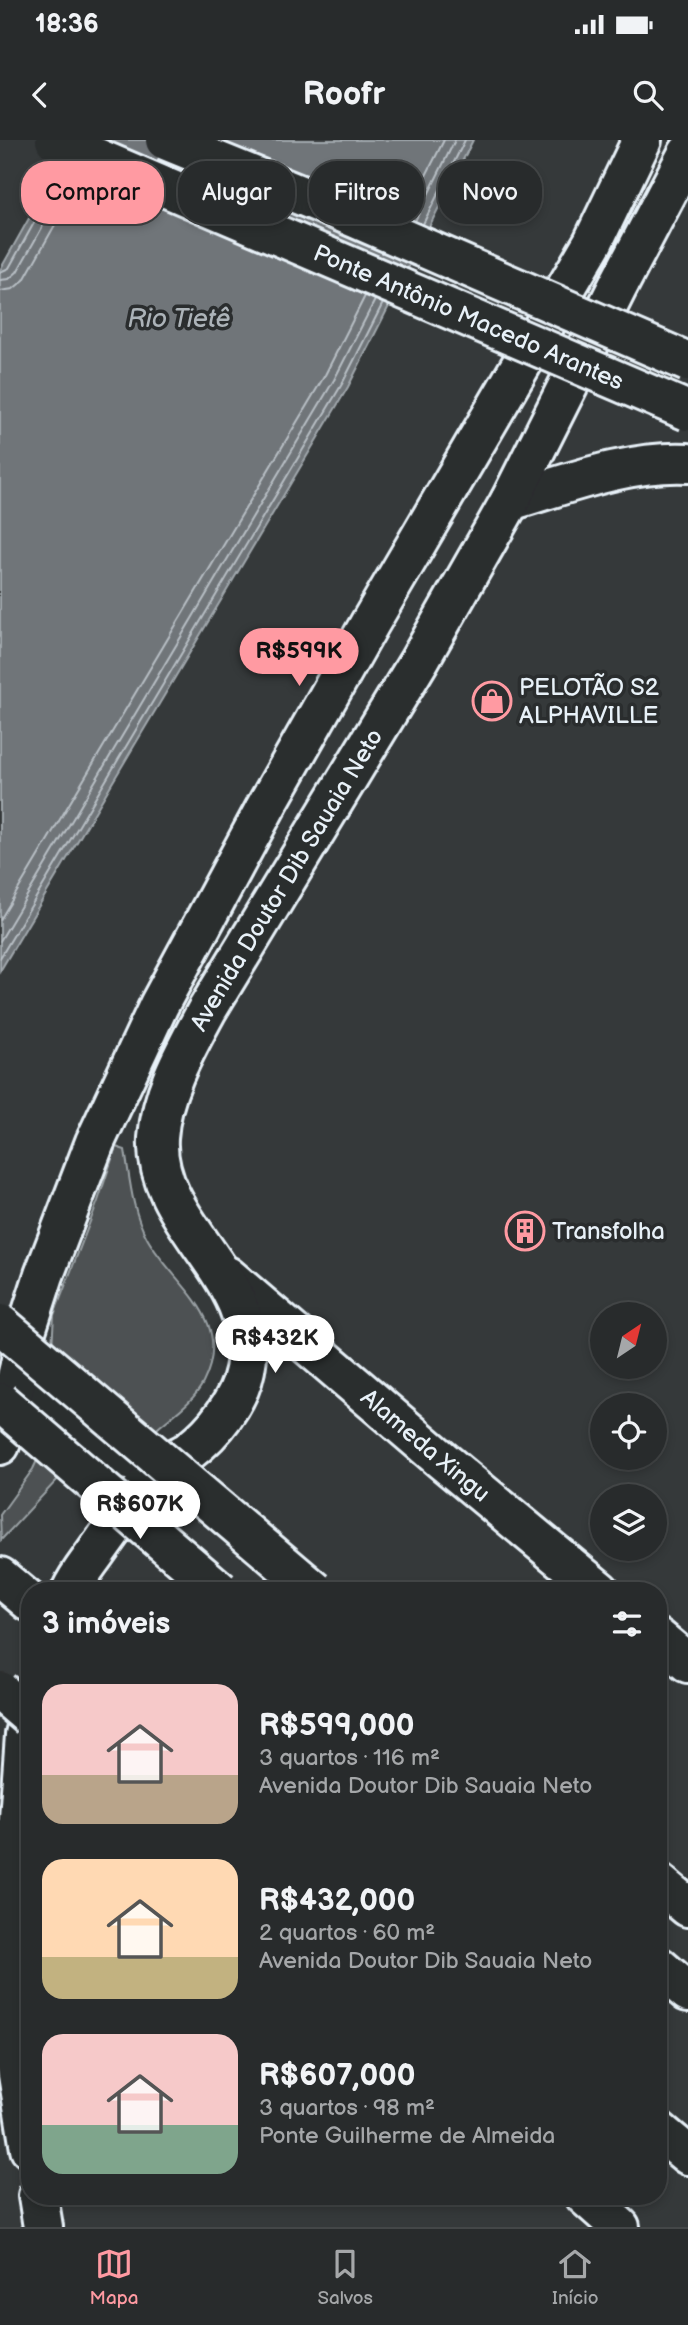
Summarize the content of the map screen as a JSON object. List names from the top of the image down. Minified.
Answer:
{"streets":{"main road":["Ponte Antônio Macedo Arantes","Avenida Doutor Dib Sauaia Neto","Alameda Xingu"]},"crossings":[["Avenida Doutor Dib Sauaia Neto","Alameda Xingu"]],"water":["Rio Tietê"],"places":{"shop":["PELOTÃO S2 ALPHAVILLE"],"building":["Transfolha"]},"north":"top right","page":{"status":"18:36","header":"Roofr","chip":["Comprar","Alugar","Filtros","Novo"],"price":["R$599K","R$432K","R$607K"],"heading":"3 imóveis","list":[{"name":"R$599,000","note":"3 quartos · 116 m² · Avenida Doutor Dib Sauaia Neto"},{"name":"R$432,000","note":"2 quartos · 60 m² · Avenida Doutor Dib Sauaia Neto"},{"name":"R$607,000","note":"3 quartos · 98 m² · Ponte Guilherme de Almeida"}],"tabs":["Mapa","Salvos","Início"]}}
